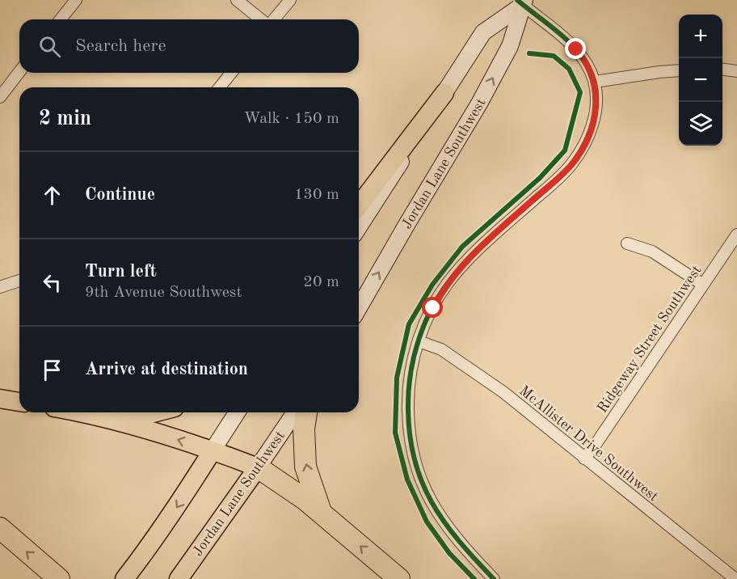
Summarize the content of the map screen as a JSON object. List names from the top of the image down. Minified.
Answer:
{"streets":{"main road":["Jordan Lane Southwest"],"street":["Ridgeway Street Southwest","McAllister Drive Southwest"]},"crossings":[["Ridgeway Street Southwest","McAllister Drive Southwest"]],"page":{"map_buttons":["+","−"],"search":"Search here","heading":["2 min","Walk · 150 m"],"list":[["Continue","130 m"],["Turn left","9th Avenue Southwest","20 m"],"Arrive at destination"]}}
